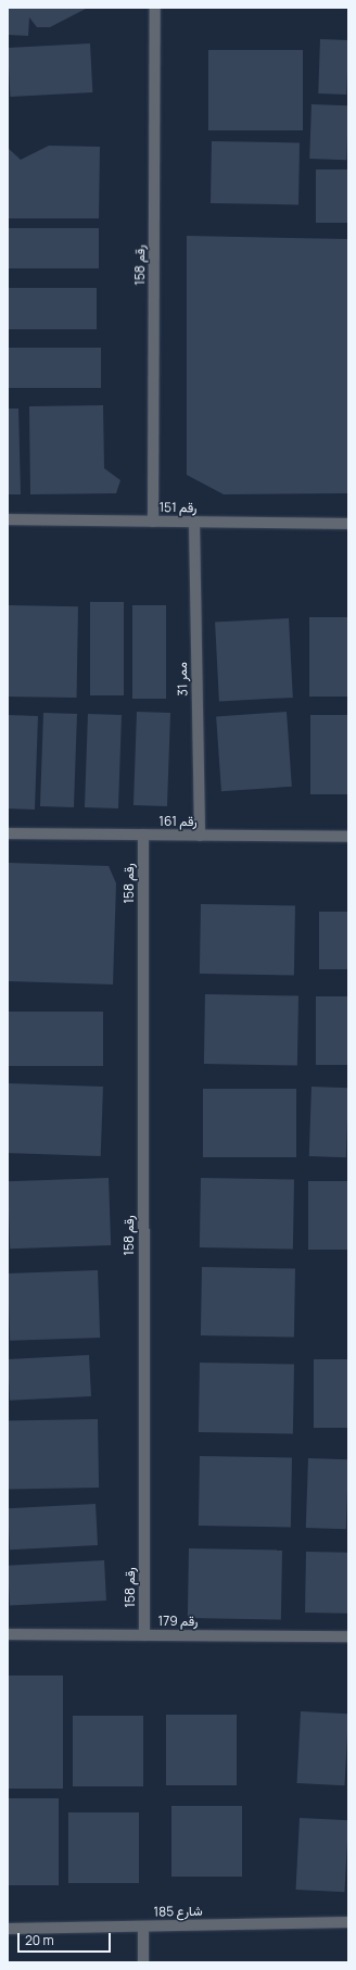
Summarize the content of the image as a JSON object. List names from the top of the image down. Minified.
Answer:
{"streets":{"street":["رقم 158","رقم 151","ممر 31","رقم 161","رقم 179","شارع 185"]},"crossings":[["رقم 158","رقم 151"],["رقم 158","رقم 161"],["رقم 158","رقم 179"],["رقم 151","ممر 31"],["ممر 31","رقم 161"]],"scale_bar":"20 m"}
